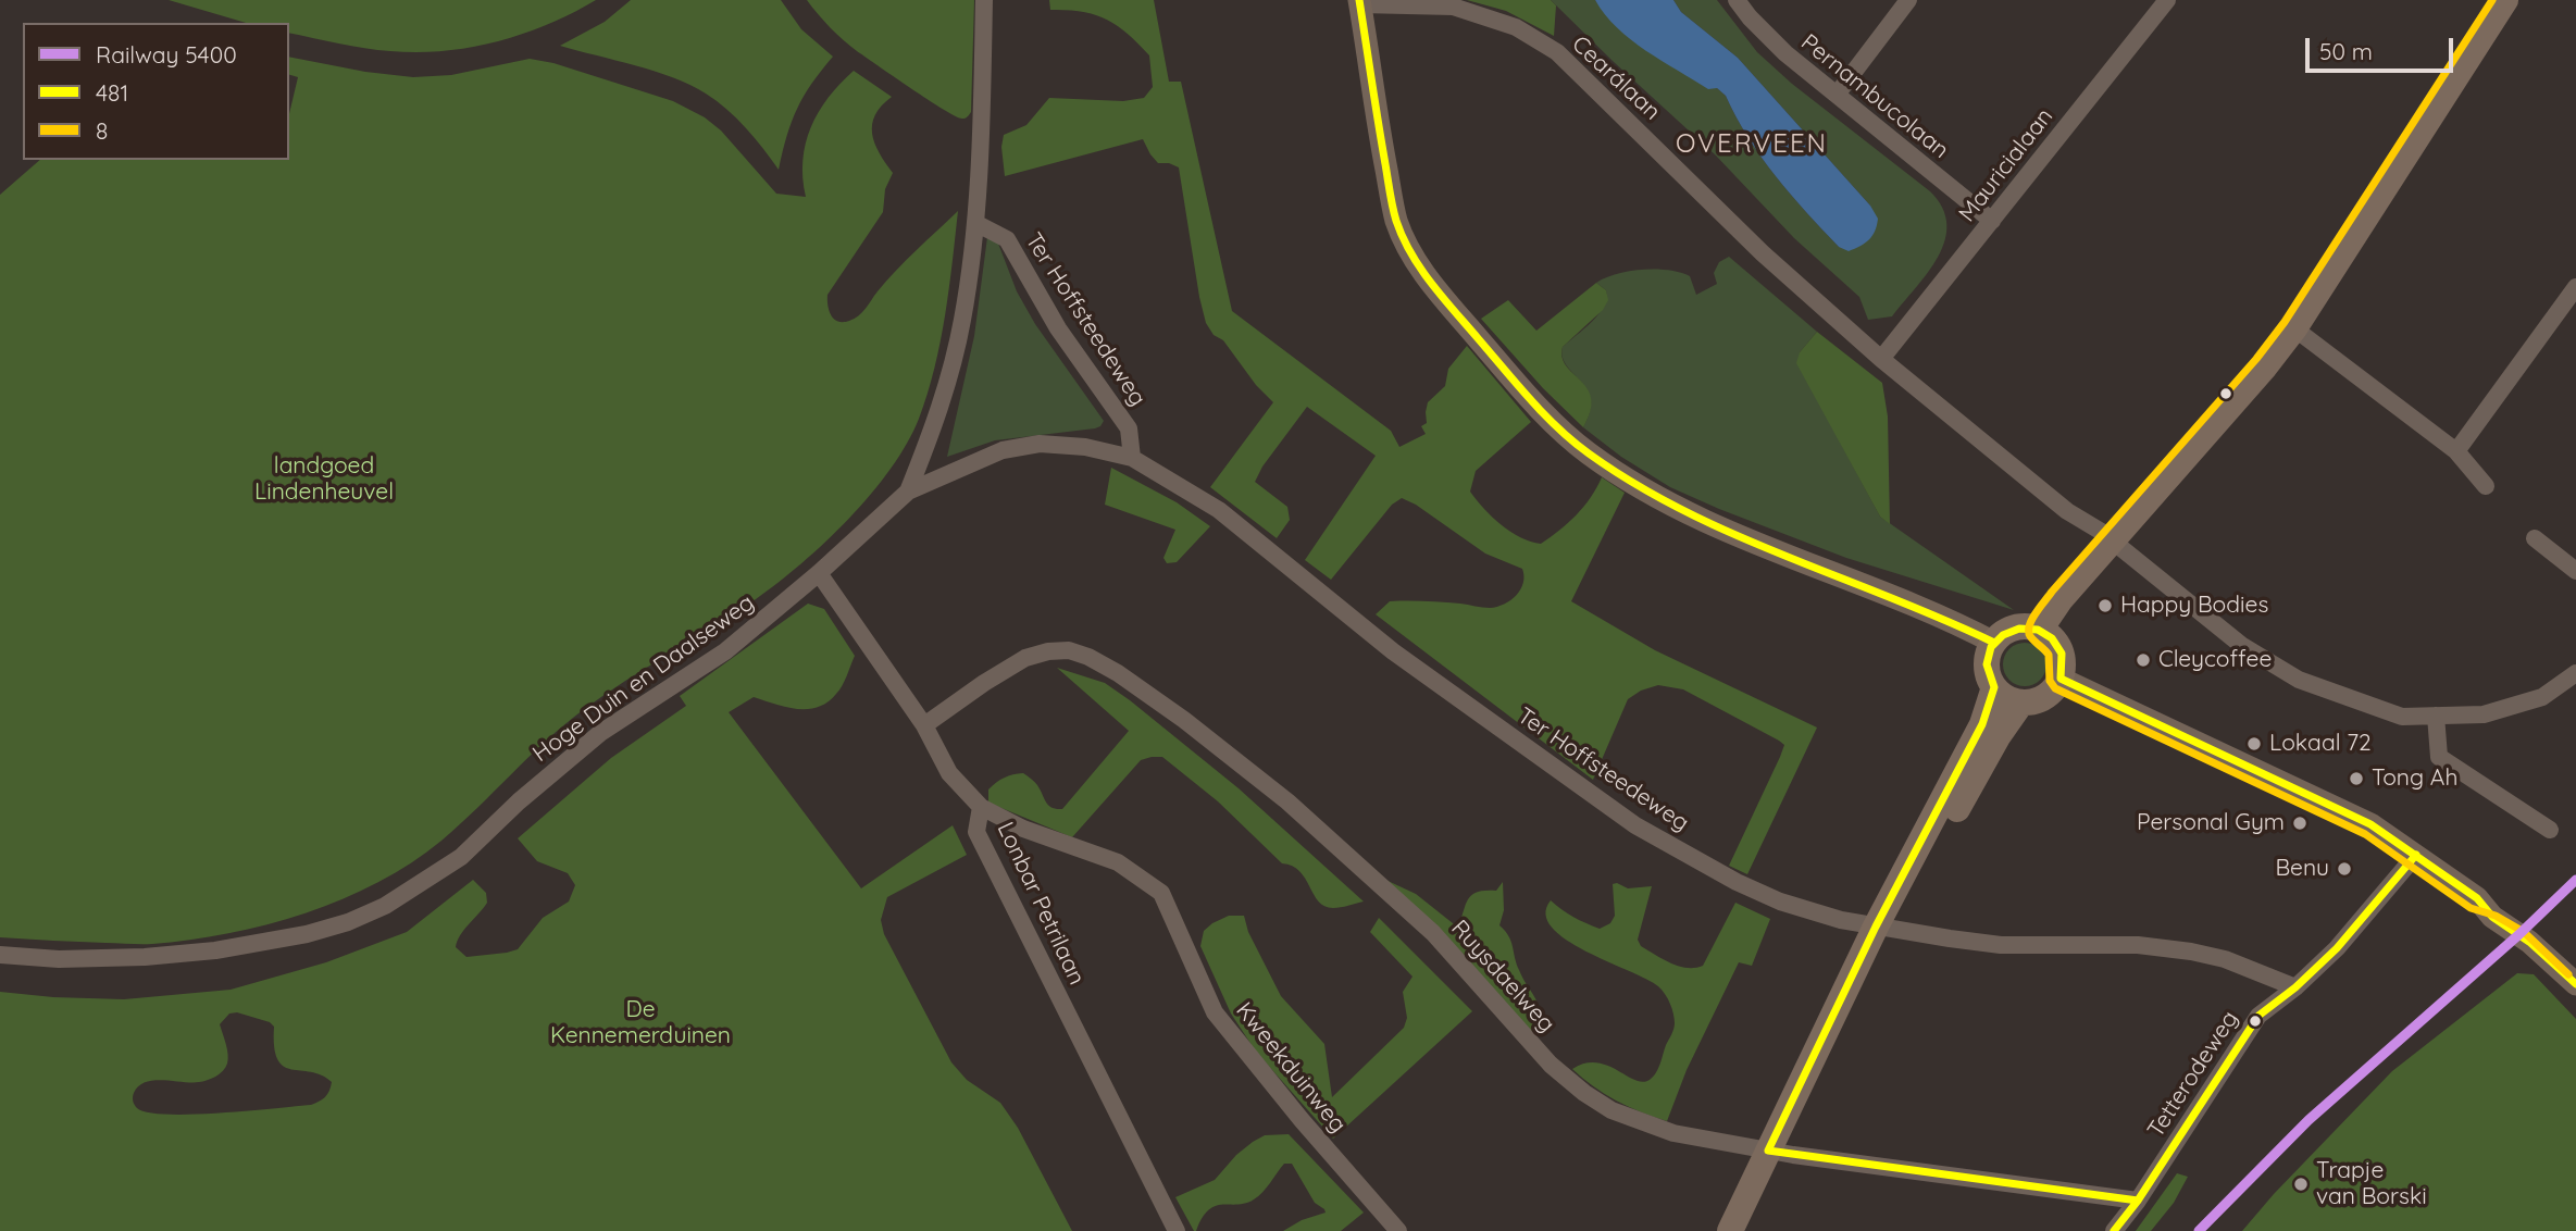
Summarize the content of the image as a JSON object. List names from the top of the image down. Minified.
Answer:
{"streets":{"street":["Cearálaan","Pernambucolaan","Mauricialaan","Ter Hoffsteedeweg","Hoge Duin en Daalseweg","Lonbar Petrilaan","Ruysdaelweg","Kweekduinweg","Tetterodeweg"]},"crossings":[["Cearálaan","Mauricialaan"],["Pernambucolaan","Mauricialaan"],["Ter Hoffsteedeweg","Hoge Duin en Daalseweg"],["Ter Hoffsteedeweg","Tetterodeweg"],["Hoge Duin en Daalseweg","Lonbar Petrilaan"],["Lonbar Petrilaan","Ruysdaelweg"],["Lonbar Petrilaan","Kweekduinweg"],["Ruysdaelweg","Tetterodeweg"]],"districts":["OVERVEEN"],"parks":["landgoed Lindenheuvel","De Kennemerduinen"],"places":["Happy Bodies","Cleycoffee","Lokaal 72","Tong Ah","Personal Gym","Benu","Trapje van Borski"],"lines":["transit line 481","transit line 8","rail line 5400"],"legend":["Railway 5400","481","8"],"scale_bar":"50 m"}
